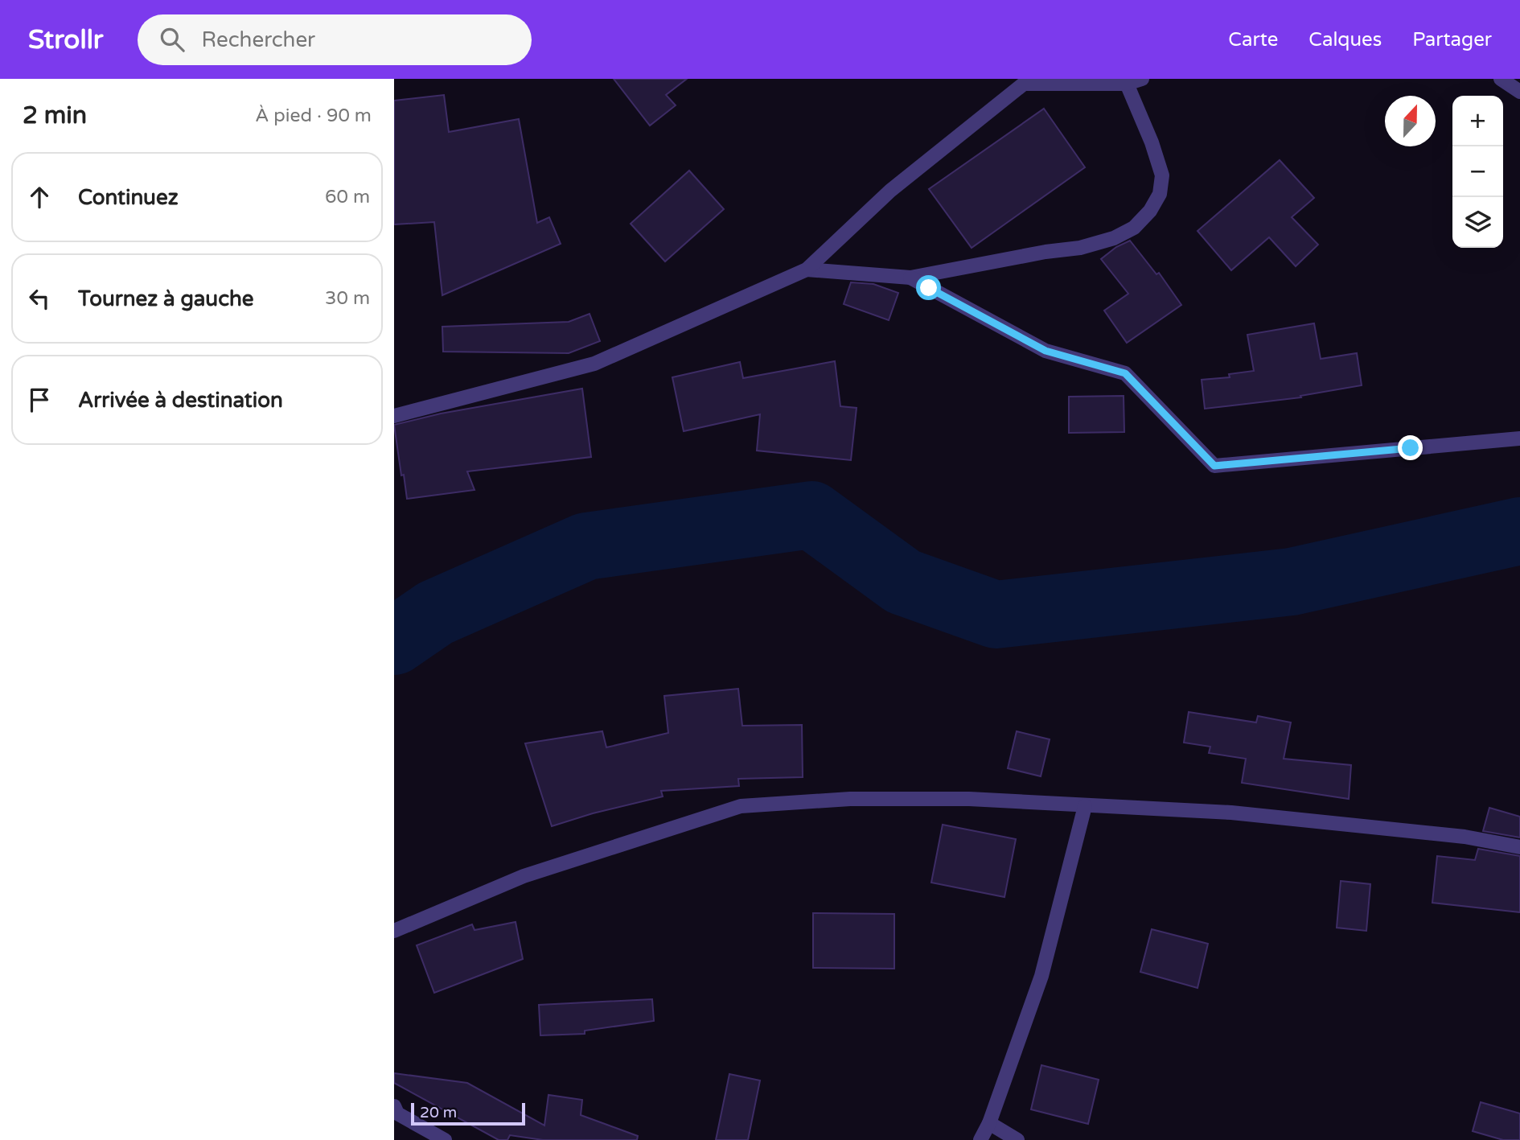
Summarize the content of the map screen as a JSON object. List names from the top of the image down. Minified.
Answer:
{"scale_bar":"20 m","north":"top","page":{"header":"Strollr","search":"Rechercher","nav":["Carte","Calques","Partager"],"heading":["2 min","À pied · 90 m"],"map_buttons":["+","−"],"list":[["Continuez","60 m"],["Tournez à gauche","30 m"],"Arrivée à destination"],"scale":"20 m"}}
